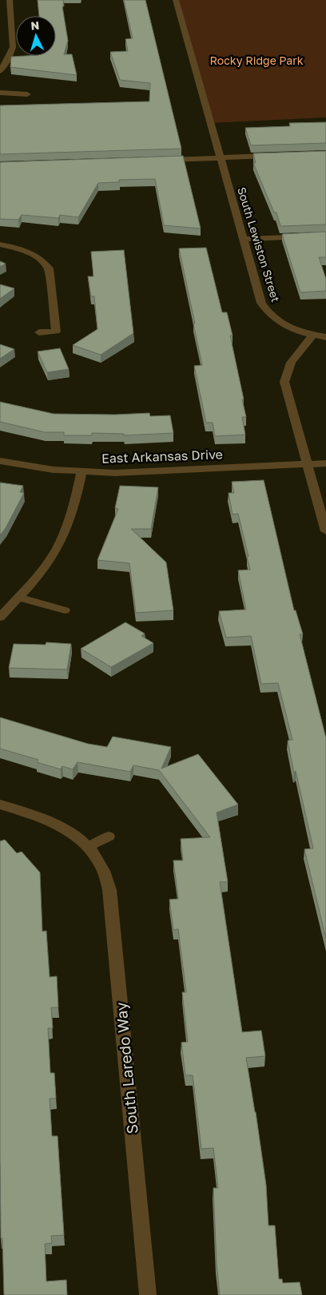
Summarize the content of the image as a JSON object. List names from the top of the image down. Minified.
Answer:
{"streets":{"street":["South Lewiston Street","East Arkansas Drive","South Laredo Way"]},"parks":["Rocky Ridge Park"],"north":"top"}
